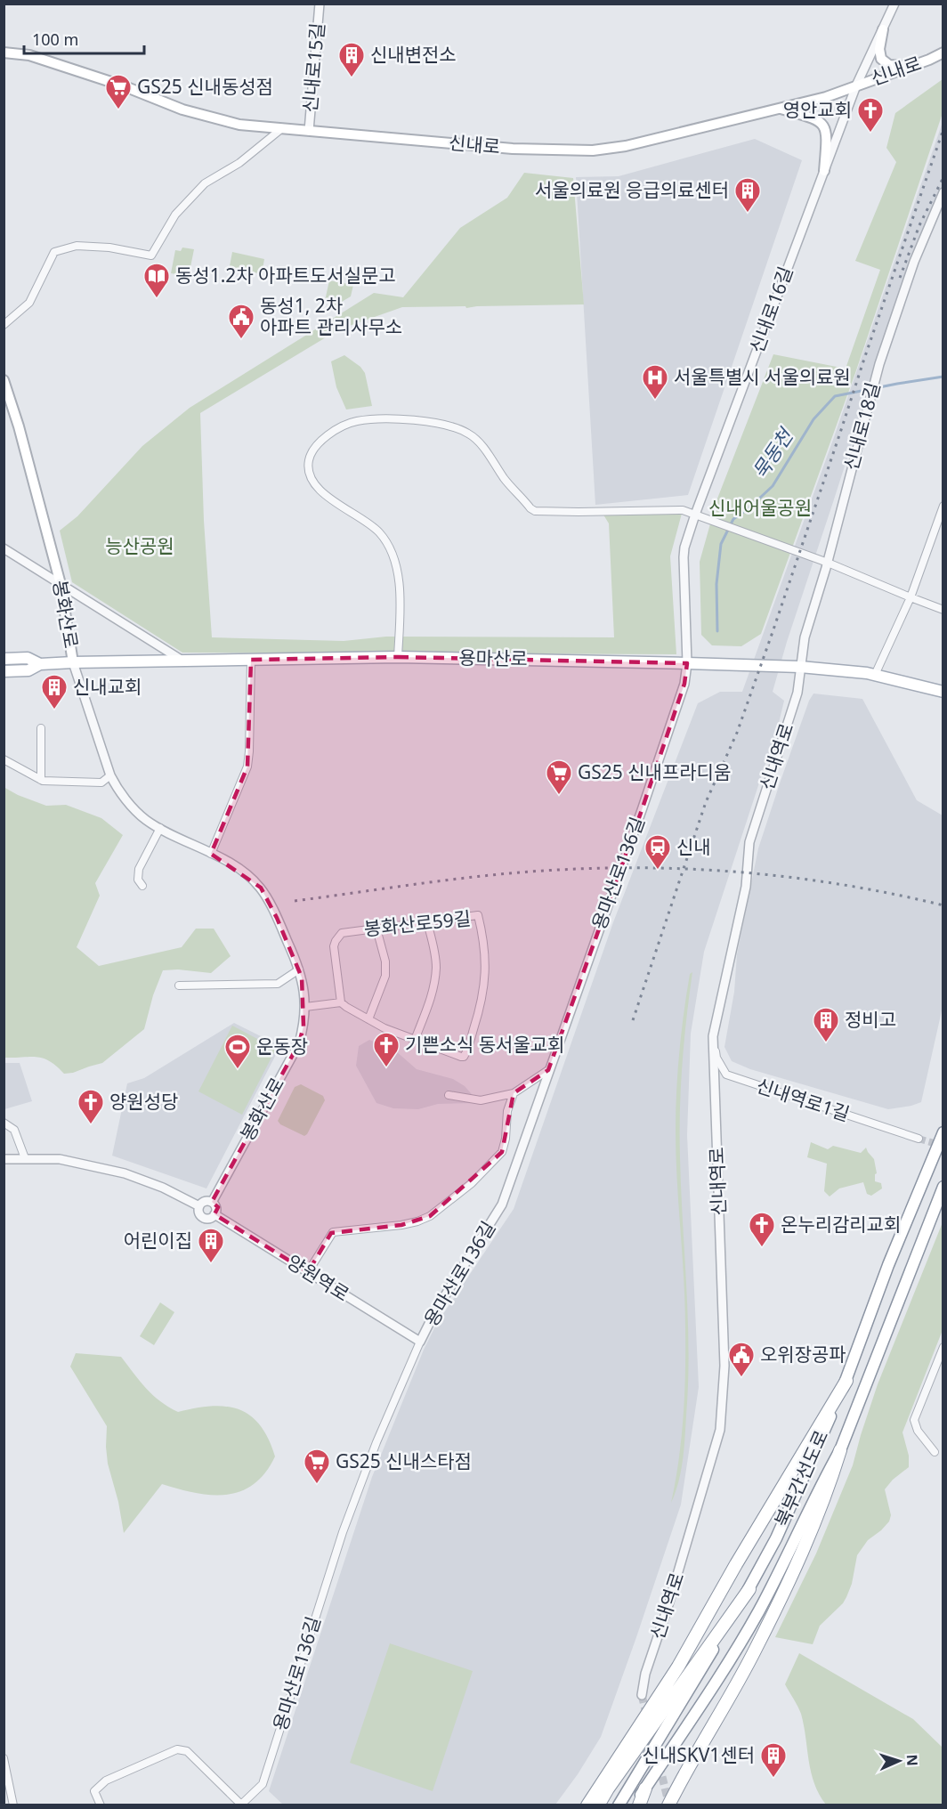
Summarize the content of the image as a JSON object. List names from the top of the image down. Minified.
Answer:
{"streets":{"main road":["신내로","봉화산로","용마산로","북부간선도로"],"street":["신내로15길","신내로16길","신내로18길","신내역로","용마산로136길","봉화산로59길","신내역로1길","양원역로"]},"crossings":[["신내로15길","신내로"],["신내로","신내로16길"],["신내로16길","용마산로"],["신내로16길","용마산로136길"],["신내로18길","용마산로"],["신내로18길","신내역로"],["봉화산로","용마산로"],["봉화산로","양원역로"],["용마산로","신내역로"],["용마산로","용마산로136길"],["신내역로","신내역로1길"],["용마산로136길","양원역로"]],"water":["묵동천"],"parks":["신내어울공원","능산공원"],"places":{"building":["신내변전소","서울의료원 응급의료센터","신내교회","정비고","어린이집","신내SKV1센터"],"supermarket":["GS25 신내동성점","GS25 신내프라디움","GS25 신내스타점"],"church":["영안교회","기쁜소식 동서울교회","양원성당","온누리감리교회"],"library":["동성1.2차 아파트도서실문고"],"public building":["동성1, 2차 아파트 관리사무소","오위장공파"],"hospital":["서울특별시 서울의료원"],"station":["신내"],"sports":["운동장"]},"scale_bar":"100 m","north":"right"}
